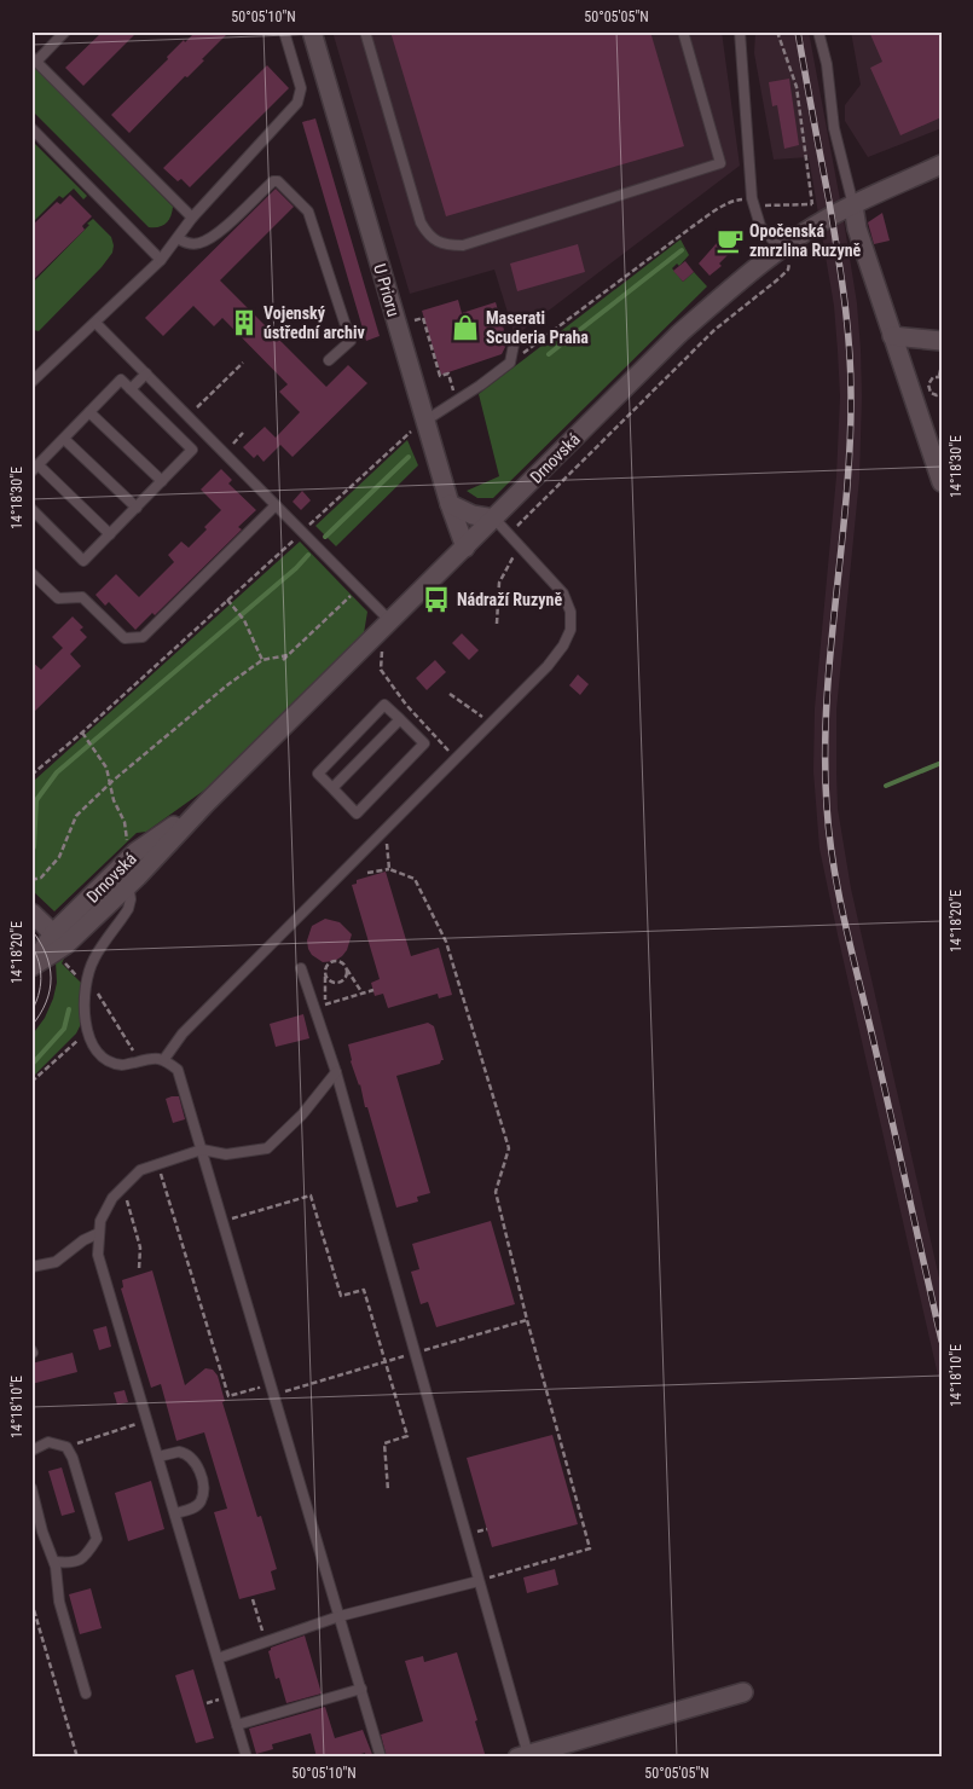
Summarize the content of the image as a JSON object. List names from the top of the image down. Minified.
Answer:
{"streets":{"main road":["U Prioru","Drnovská"]},"crossings":[["U Prioru","Drnovská"]],"places":{"cafe":["Opočenská zmrzlina Ruzyně"],"building":["Vojenský ústřední archiv"],"shop":["Maserati Scuderia Praha"],"bus stop":["Nádraží Ruzyně"]},"coordinates":["50°05'10\"N","50°05'05\"N","14°18'30\"E","14°18'20\"E","14°18'10\"E"]}
